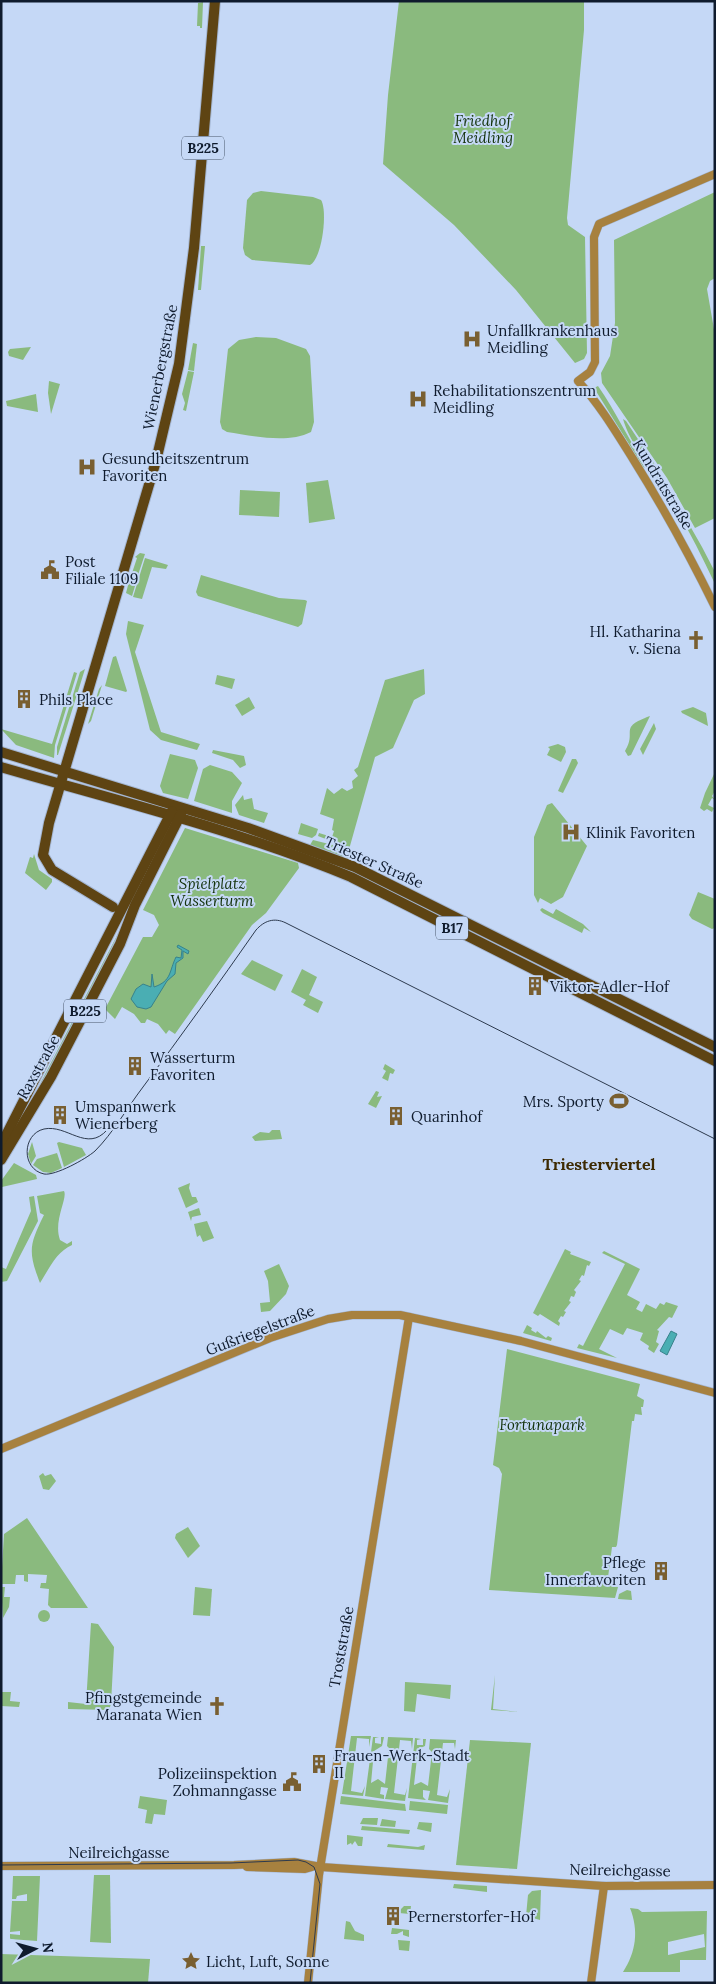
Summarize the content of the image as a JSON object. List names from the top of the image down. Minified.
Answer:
{"streets":{"main road":["B225","Wienerbergstraße","Triester Straße","B17","Raxstraße"],"street":["Kundratstraße","Gußriegelstraße","Troststraße","Neilreichgasse"]},"crossings":[["Wienerbergstraße","Triester Straße"],["Triester Straße","Raxstraße"],["Gußriegelstraße","Troststraße"],["Troststraße","Neilreichgasse"]],"districts":["Triesterviertel"],"parks":["Friedhof Meidling","Spielplatz Wasserturm","Fortunapark"],"places":{"hospital":["Unfallkrankenhaus Meidling","Rehabilitationszentrum Meidling","Gesundheitszentrum Favoriten","Klinik Favoriten"],"public building":["Post Filiale 1109","Polizeiinspektion Zohmanngasse"],"church":["Hl. Katharina v. Siena","Pfingstgemeinde Maranata Wien"],"building":["Phils Place","Viktor-Adler-Hof","Wasserturm Favoriten","Umspannwerk Wienerberg","Quarinhof","Pflege Innerfavoriten","Frauen-Werk-Stadt II","Pernerstorfer-Hof"],"sports":["Mrs. Sporty"],"place":["Licht, Luft, Sonne"]},"north":"right"}
